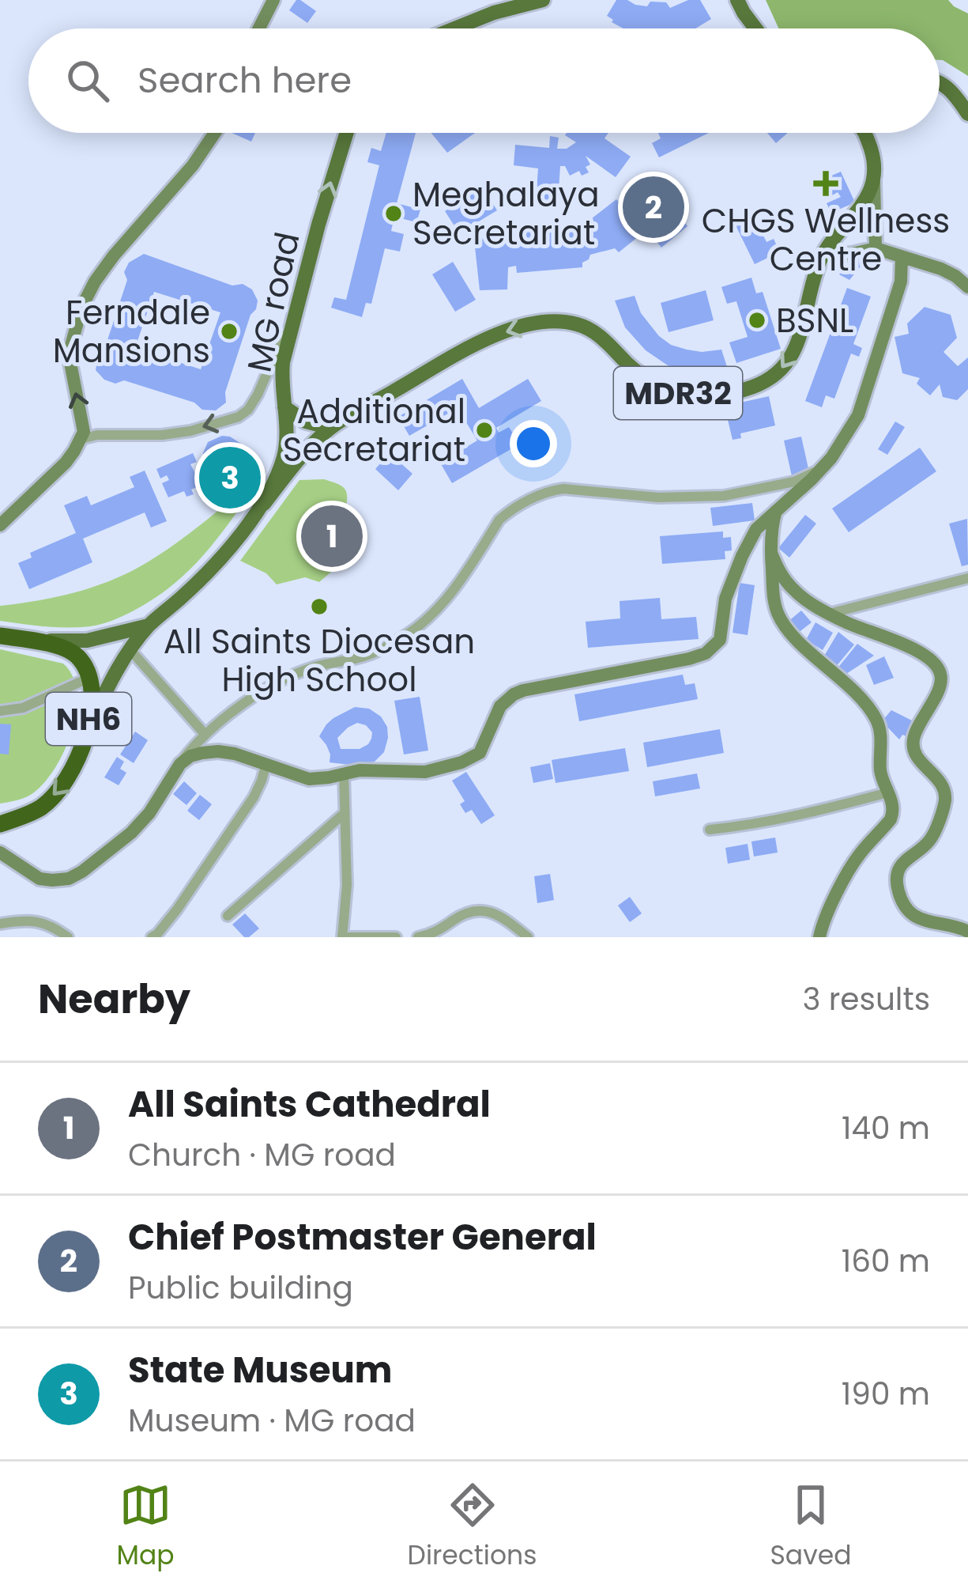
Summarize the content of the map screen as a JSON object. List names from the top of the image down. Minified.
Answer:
{"streets":{"highway":["NH6"],"main road":["MG road","MDR32"]},"crossings":[["MG road","MDR32"],["MG road","NH6"]],"places":{"health":["CHGS Wellness Centre"],"other":["Meghalaya Secretariat","BSNL","Ferndale Mansions","Additional Secretariat","All Saints Diocesan High School"]},"page":{"search":"Search here","pins":["2","3","1"],"heading":["Nearby","3 results"],"list":[{"mark":"1","name":"All Saints Cathedral","note":"Church · MG road","value":"140 m"},{"mark":"2","name":"Chief Postmaster General","note":"Public building","value":"160 m"},{"mark":"3","name":"State Museum","note":"Museum · MG road","value":"190 m"}],"nav":["Map","Directions","Saved"]}}
